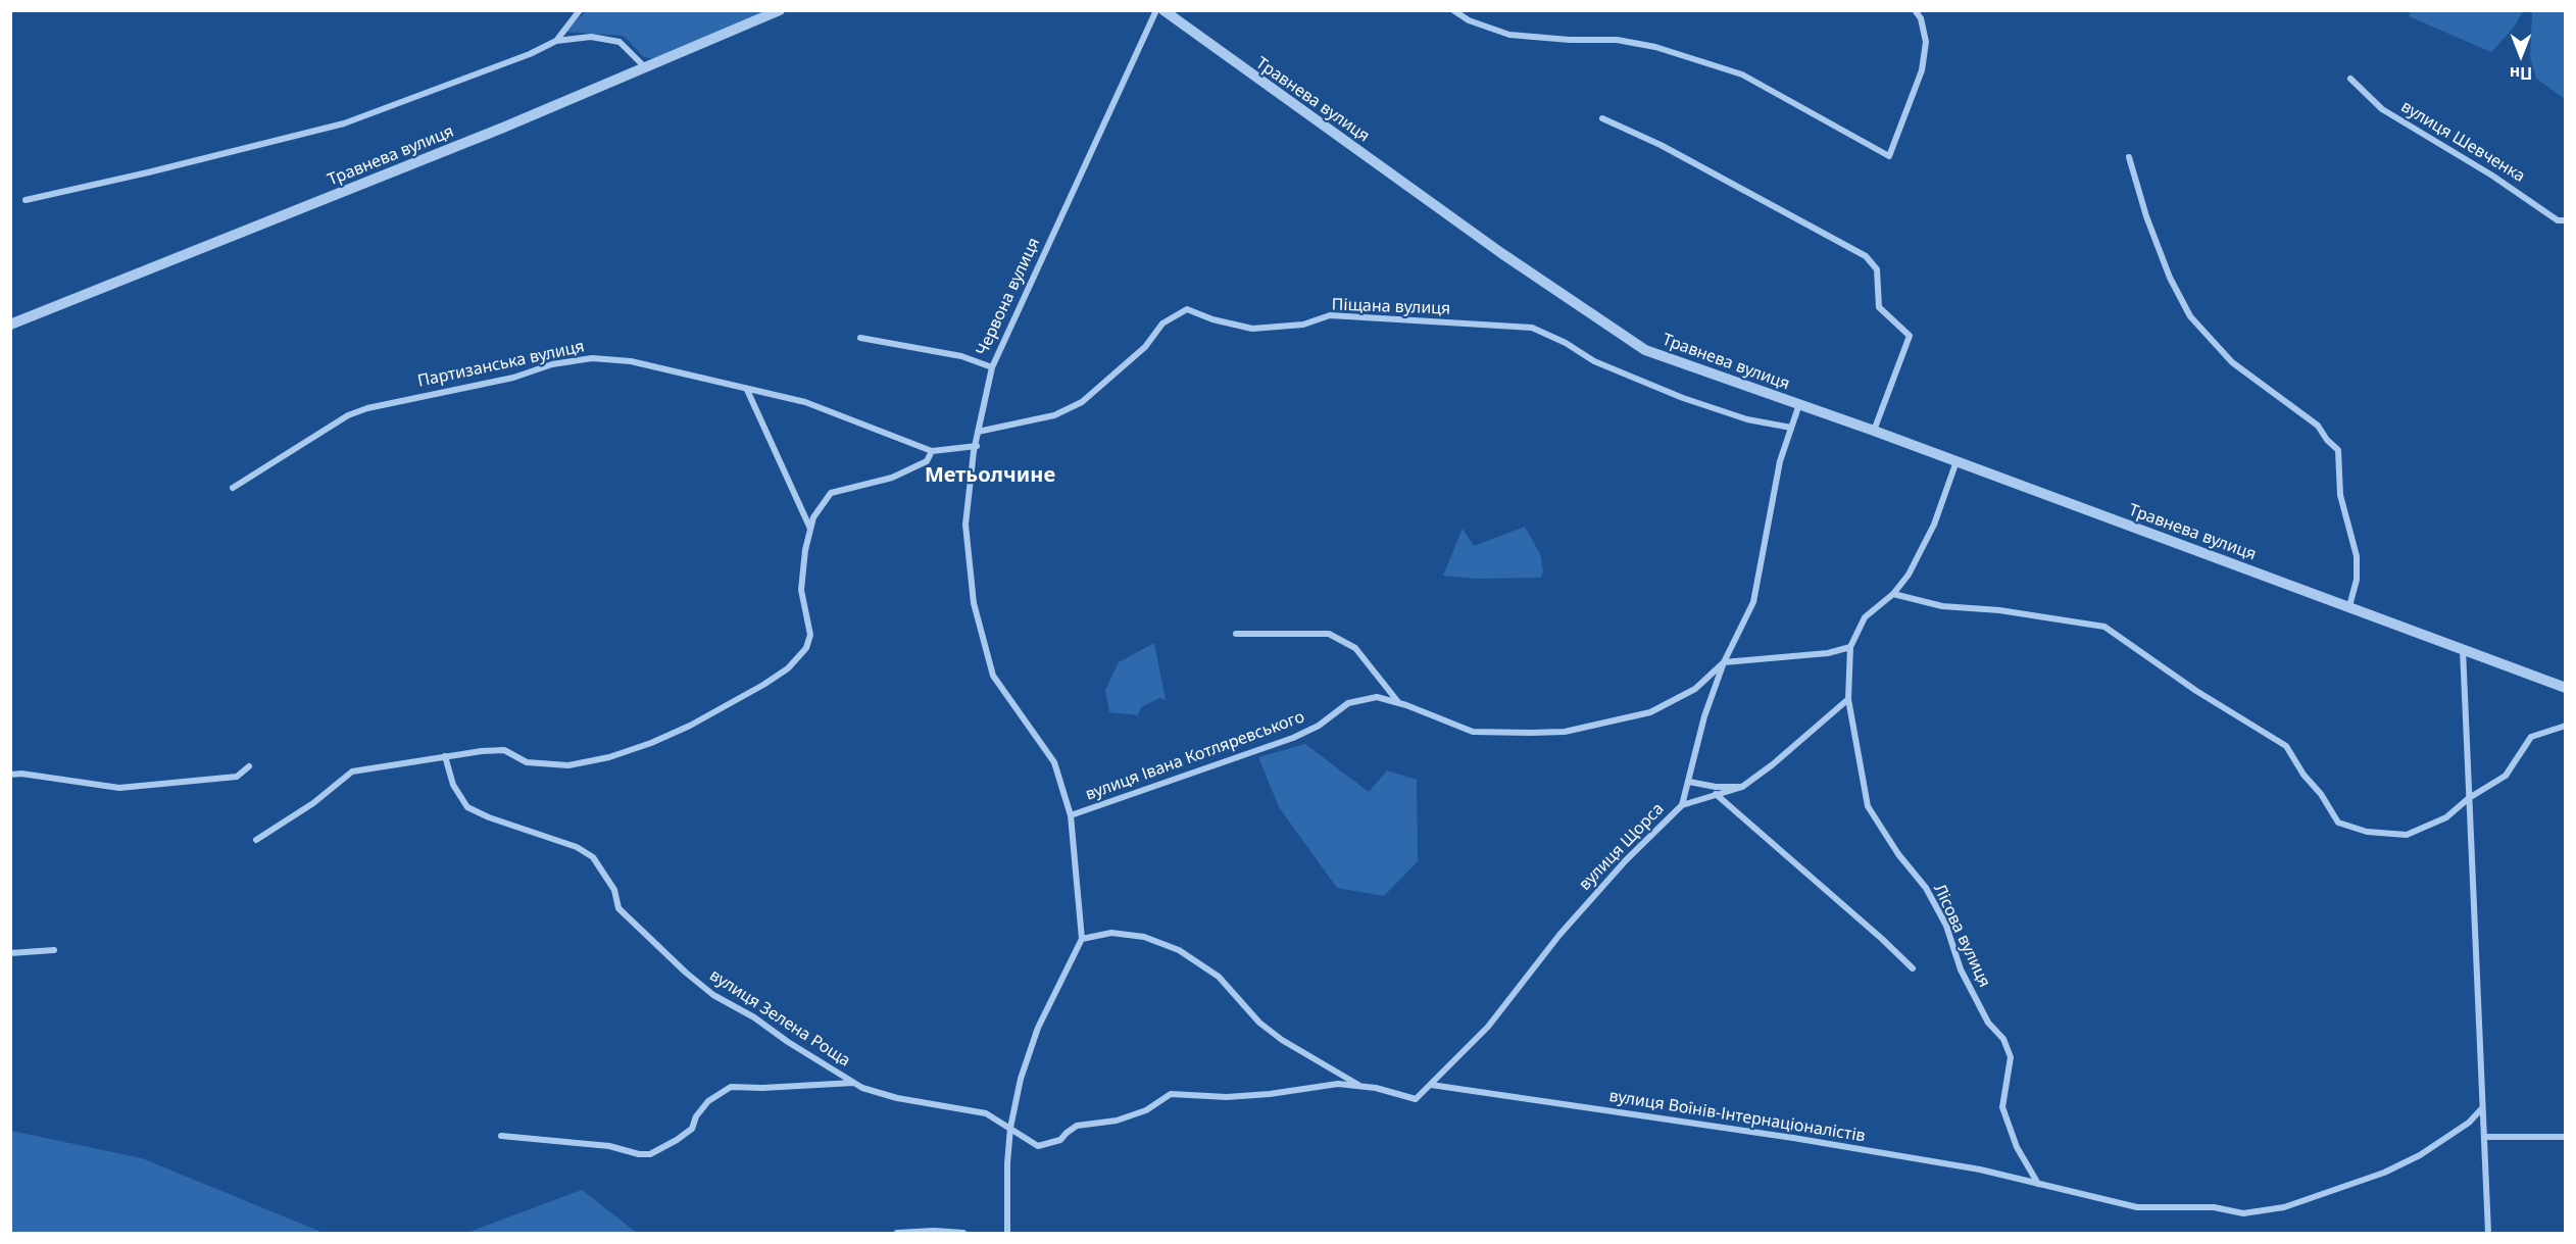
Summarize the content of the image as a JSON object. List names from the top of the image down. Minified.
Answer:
{"streets":{"street":["Травнева вулиця","вулиця Шевченка","Червона вулиця","Піщана вулиця","Партизанська вулиця","вулиця Івана Котляревського","вулиця Щорса","Лісова вулиця","вулиця Зелена Роща","вулиця Воїнів-Інтернаціоналістів"]},"crossings":[["Травнева вулиця","вулиця Щорса"],["Червона вулиця","Піщана вулиця"],["Червона вулиця","вулиця Івана Котляревського"],["Червона вулиця","вулиця Щорса"],["Піщана вулиця","вулиця Щорса"],["вулиця Івана Котляревського","вулиця Щорса"],["вулиця Щорса","вулиця Зелена Роща"],["вулиця Щорса","вулиця Воїнів-Інтернаціоналістів"],["Лісова вулиця","вулиця Воїнів-Інтернаціоналістів"]],"districts":["Метьолчине"],"north":"bottom"}
